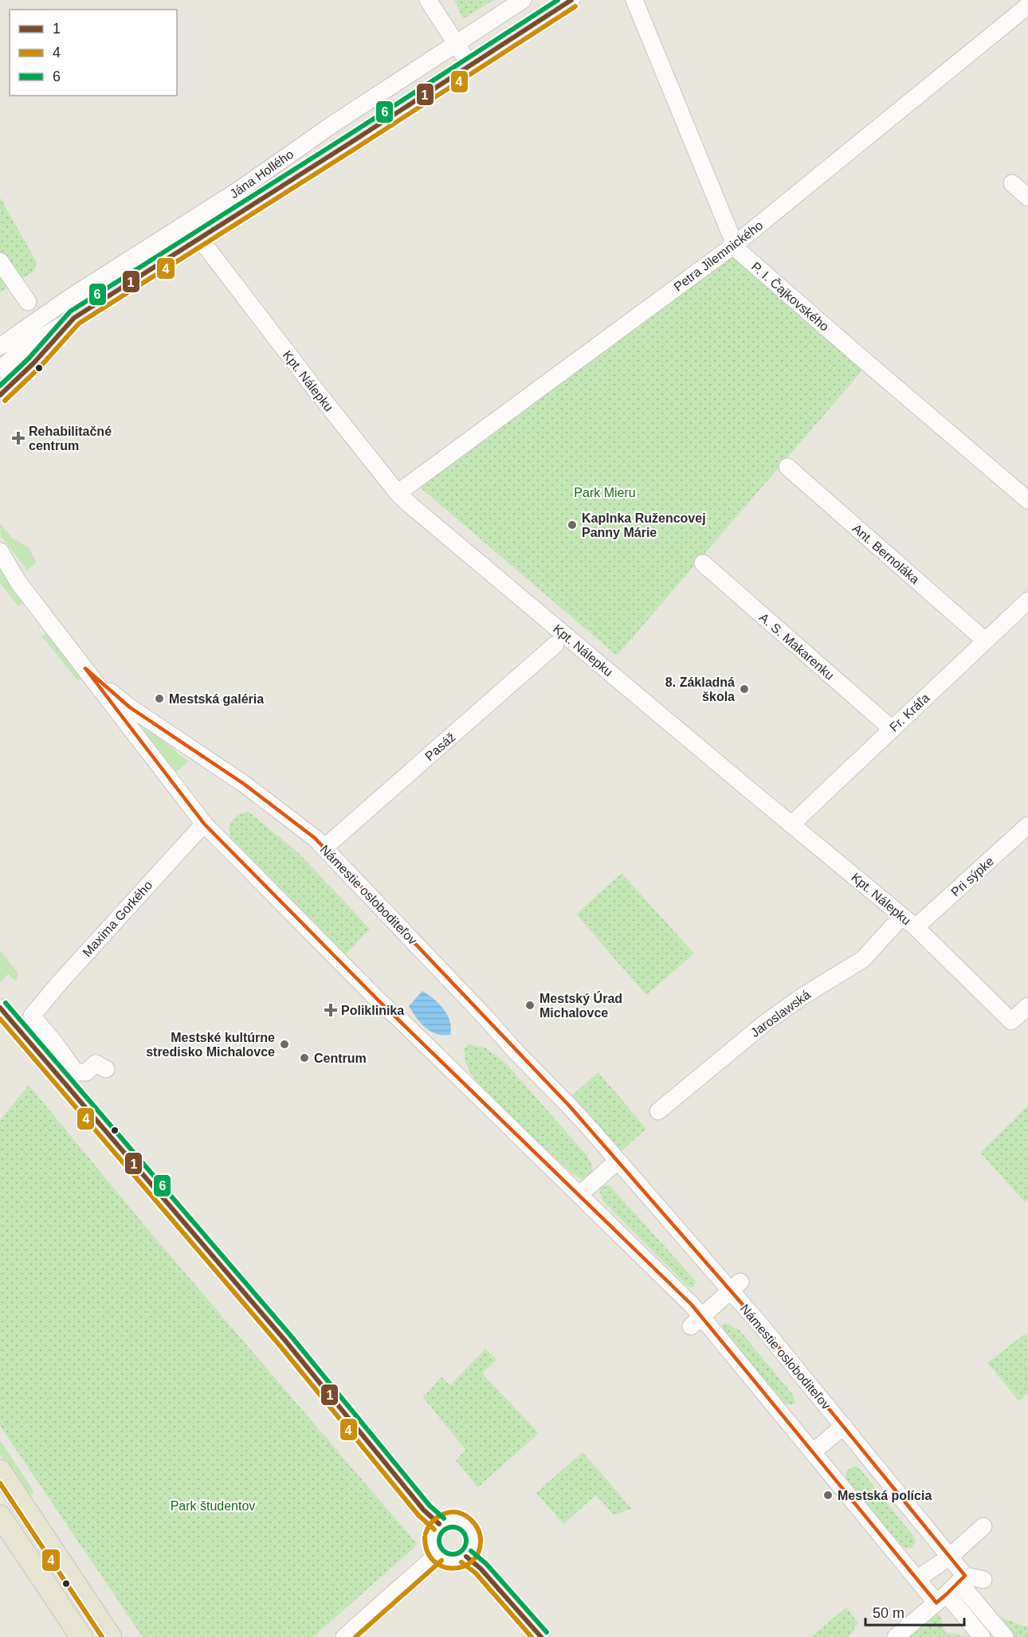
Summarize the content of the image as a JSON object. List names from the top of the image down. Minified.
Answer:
{"streets":{"street":["Jána Hollého","Petra Jilemnického","P. I. Čajkovského","Kpt. Nálepku","Ant. Bernoláka","A. S. Makarenku","Fr. Kráľa","Pasáž","Pri sýpke","Námestie osloboditeľov","Maxima Gorkého","Jaroslawská"]},"crossings":[["Jána Hollého","Kpt. Nálepku"],["Petra Jilemnického","P. I. Čajkovského"],["Petra Jilemnického","Kpt. Nálepku"],["Kpt. Nálepku","Fr. Kráľa"],["Kpt. Nálepku","Pri sýpke"],["Kpt. Nálepku","Jaroslawská"],["Ant. Bernoláka","Fr. Kráľa"],["A. S. Makarenku","Fr. Kráľa"],["Pasáž","Námestie osloboditeľov"],["Námestie osloboditeľov","Maxima Gorkého"]],"parks":["Park Mieru","Park študentov"],"places":{"health":["Rehabilitačné centrum","Poliklinika"],"other":["Kaplnka Ružencovej Panny Márie","8. Základná škola","Mestská galéria","Mestský Úrad Michalovce","Mestské kultúrne stredisko Michalovce","Centrum","Mestská polícia"]},"lines":["transit line 1","transit line 6","transit line 4"],"legend":["1","4","6"],"scale_bar":"50 m"}
